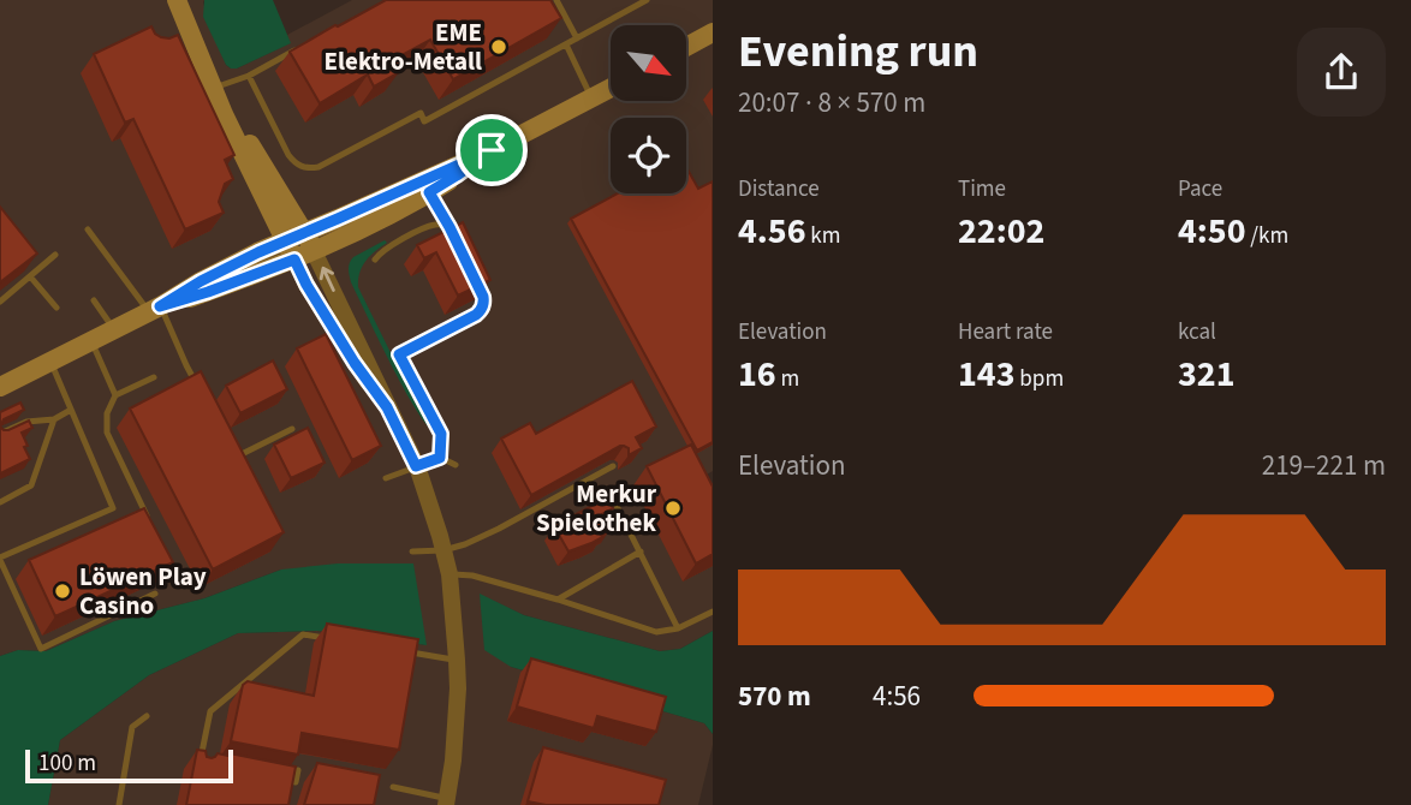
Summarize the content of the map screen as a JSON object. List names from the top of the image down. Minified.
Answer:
{"places":["EME Elektro-Metall","Merkur Spielothek","Löwen Play Casino"],"scale_bar":"100 m","north":"bottom right","page":{"heading":["Evening run","20:07 · 8 × 570 m"],"stats":[["Distance","4.56 km"],["Time","22:02"],["Pace","4:50 /km"],["Elevation","16 m"],["Heart rate","143 bpm"],["kcal","321"]],"chart":["Elevation","219–221 m"],"list":[{"name":"570 m","note":"4:56"}],"scale":"100 m"}}
